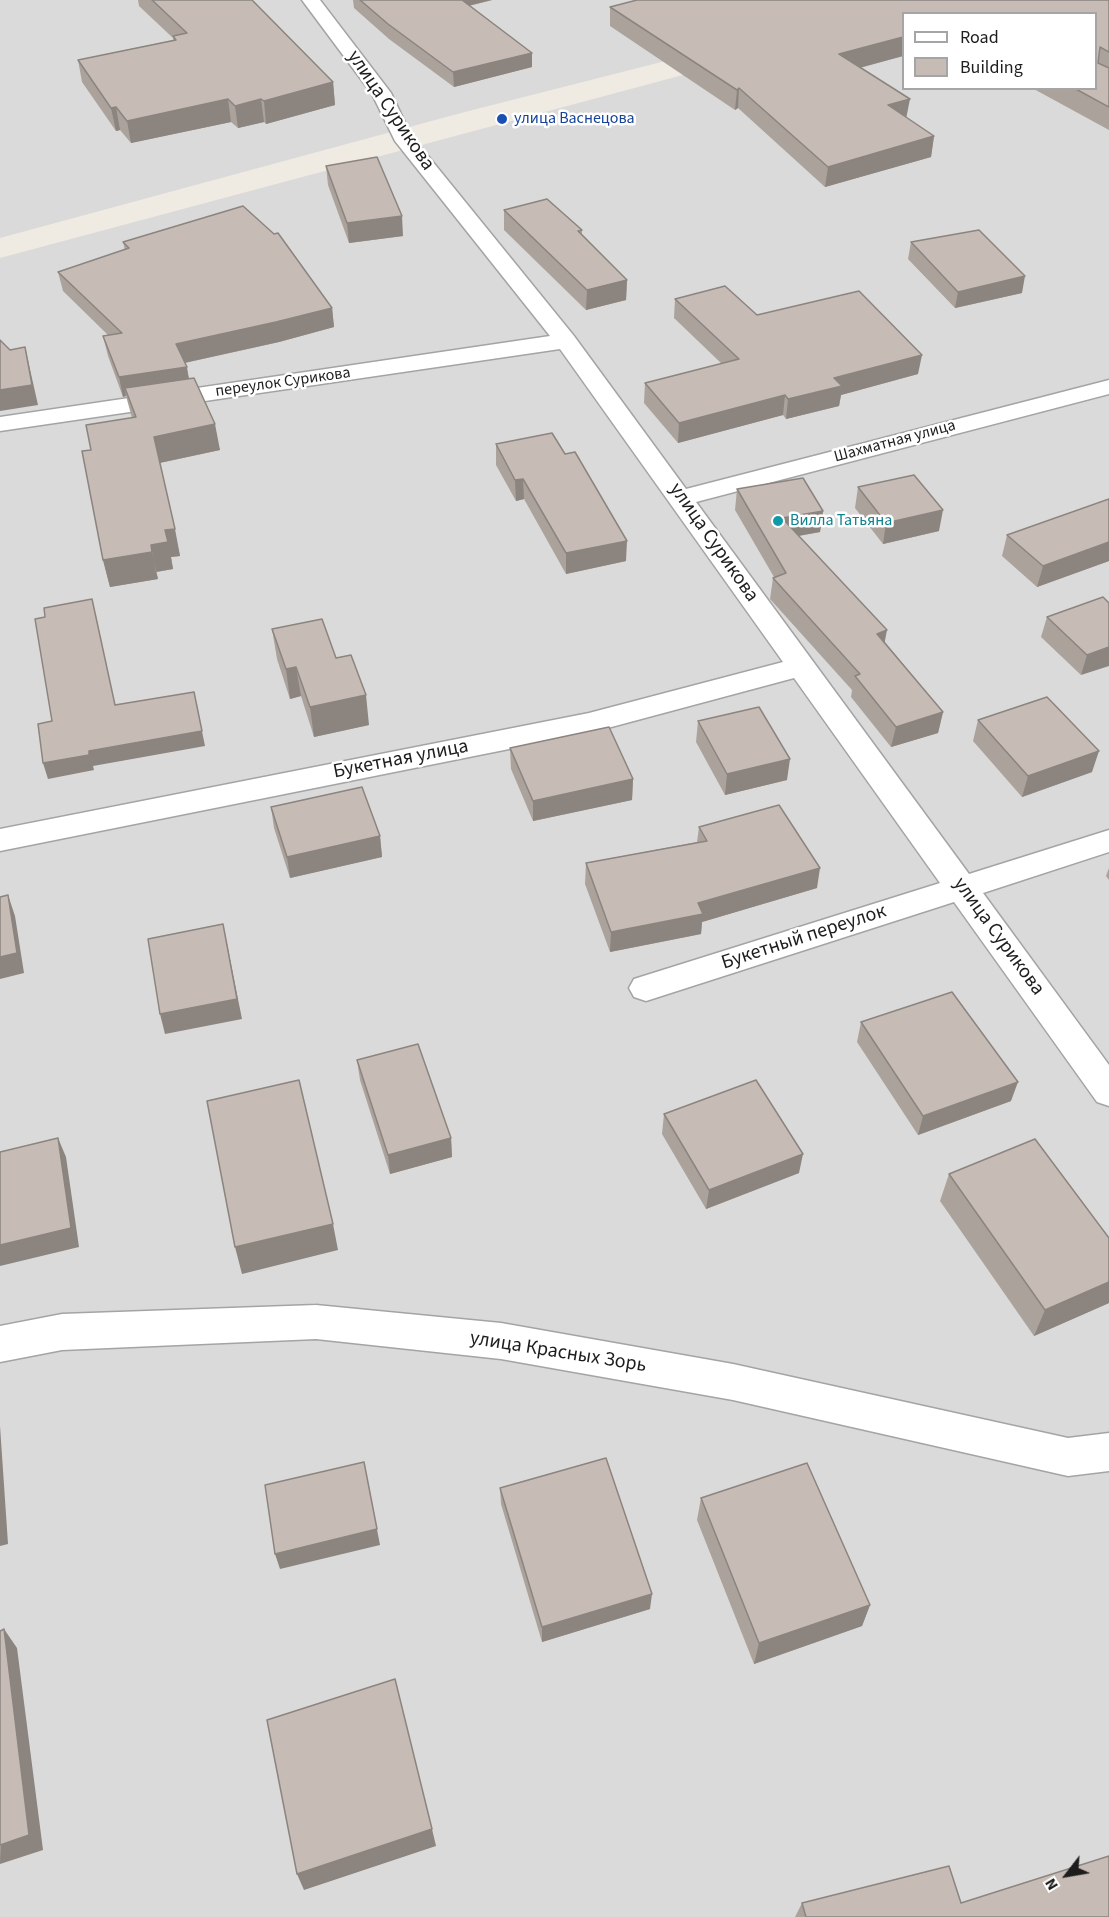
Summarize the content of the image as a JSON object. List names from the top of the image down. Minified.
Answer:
{"streets":{"street":["улица Сурикова","переулок Сурикова","Шахматная улица","Букетная улица","Букетный переулок","улица Красных Зорь"]},"crossings":[["улица Сурикова","переулок Сурикова"],["улица Сурикова","Шахматная улица"],["улица Сурикова","Букетная улица"],["улица Сурикова","Букетный переулок"]],"places":["улица Васнецова","Вилла Татьяна"],"legend":["Road","Building"],"north":"bottom left"}
